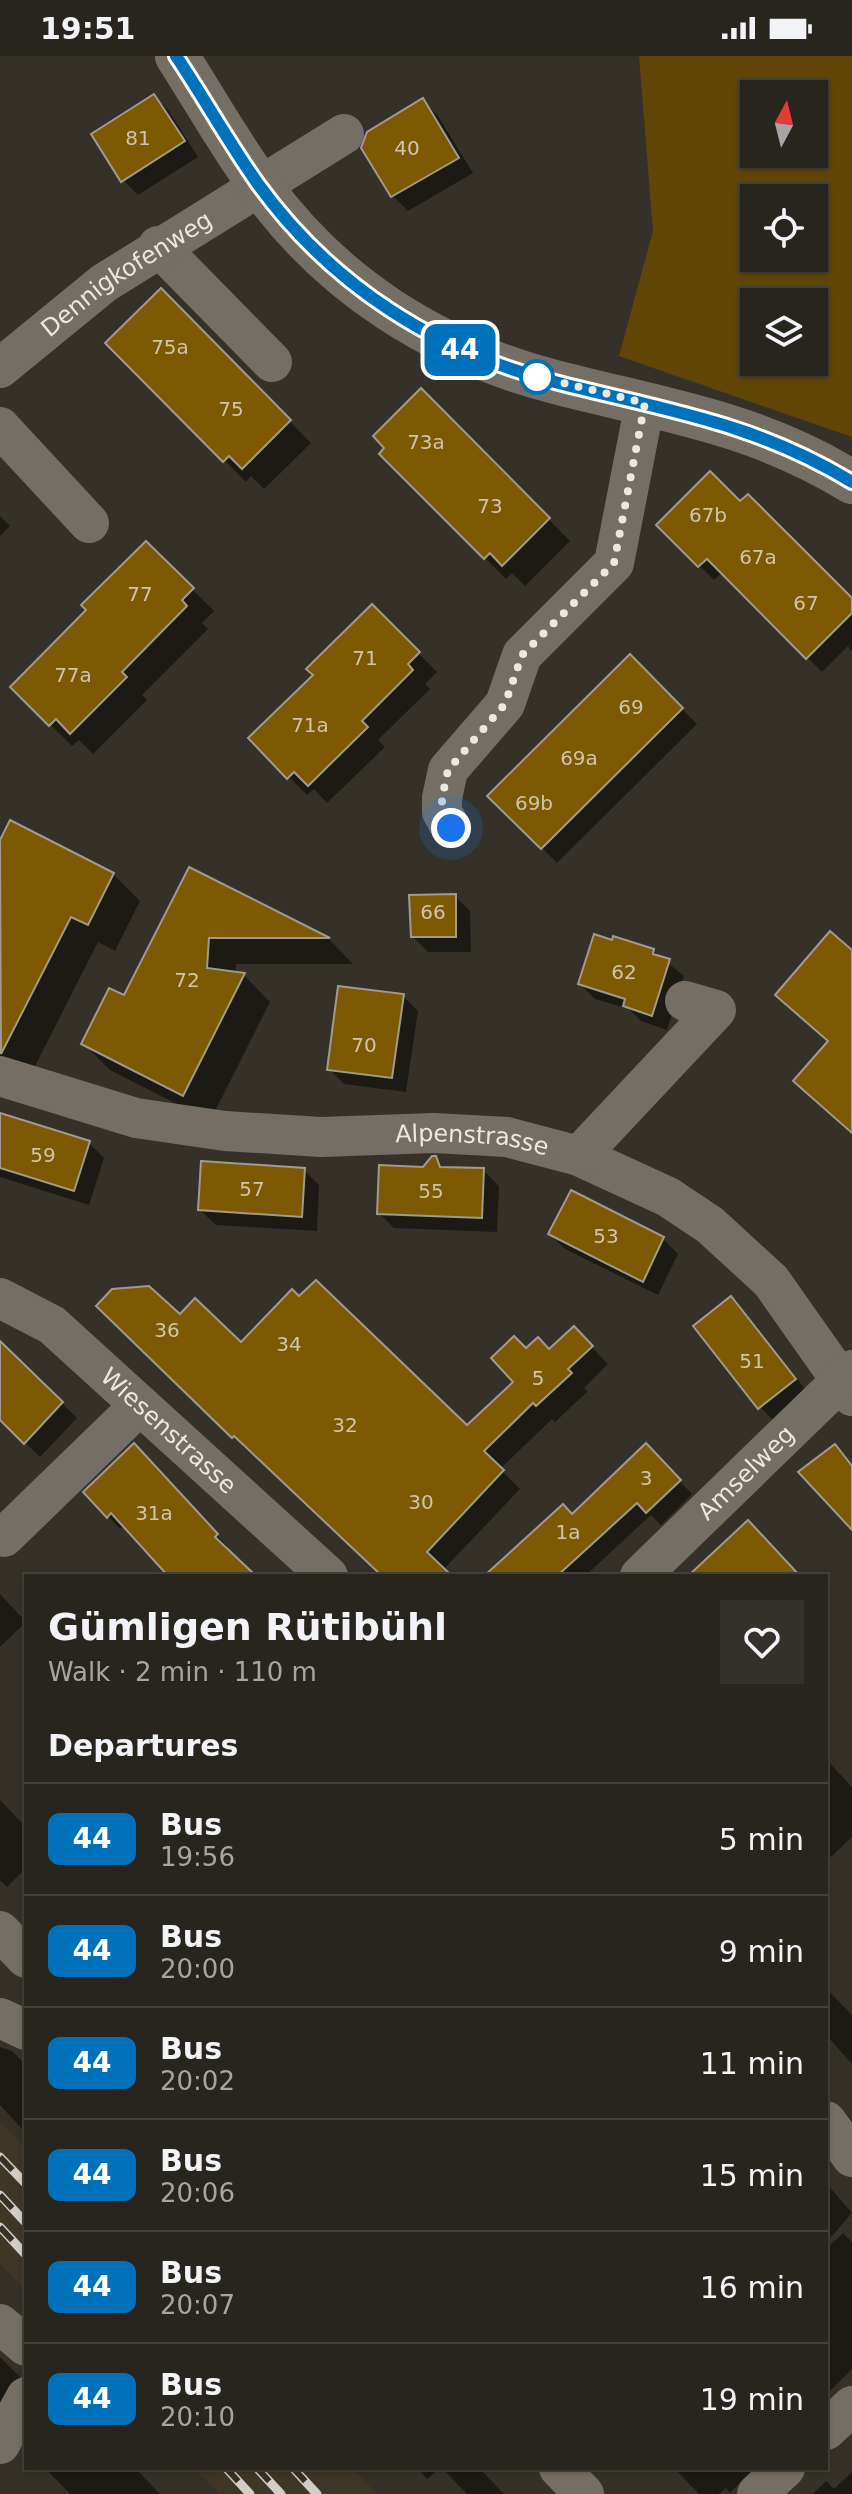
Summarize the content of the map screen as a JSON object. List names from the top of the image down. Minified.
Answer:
{"streets":{"street":["Dennigkofenweg","Alpenstrasse","Wiesenstrasse","Amselweg"]},"crossings":[["Alpenstrasse","Amselweg"]],"lines":["bus line 44"],"house_numbers":["81","40","75a","75","73a","73","67b","67a","77","67","71","77a","69","71a","69a","69b","66","62","72","70","59","57","55","53","36","34","51","5","32","3","30","31a","1a"],"north":"top","page":{"status":"19:51","on_map":"44","heading":[["Gümligen Rütibühl","Walk · 2 min · 110 m"],"Departures"],"list":[{"mark":"44","name":"Bus","note":"19:56","value":"5 min"},{"mark":"44","name":"Bus","note":"20:00","value":"9 min"},{"mark":"44","name":"Bus","note":"20:02","value":"11 min"},{"mark":"44","name":"Bus","note":"20:06","value":"15 min"},{"mark":"44","name":"Bus","note":"20:07","value":"16 min"},{"mark":"44","name":"Bus","note":"20:10","value":"19 min"}]}}
